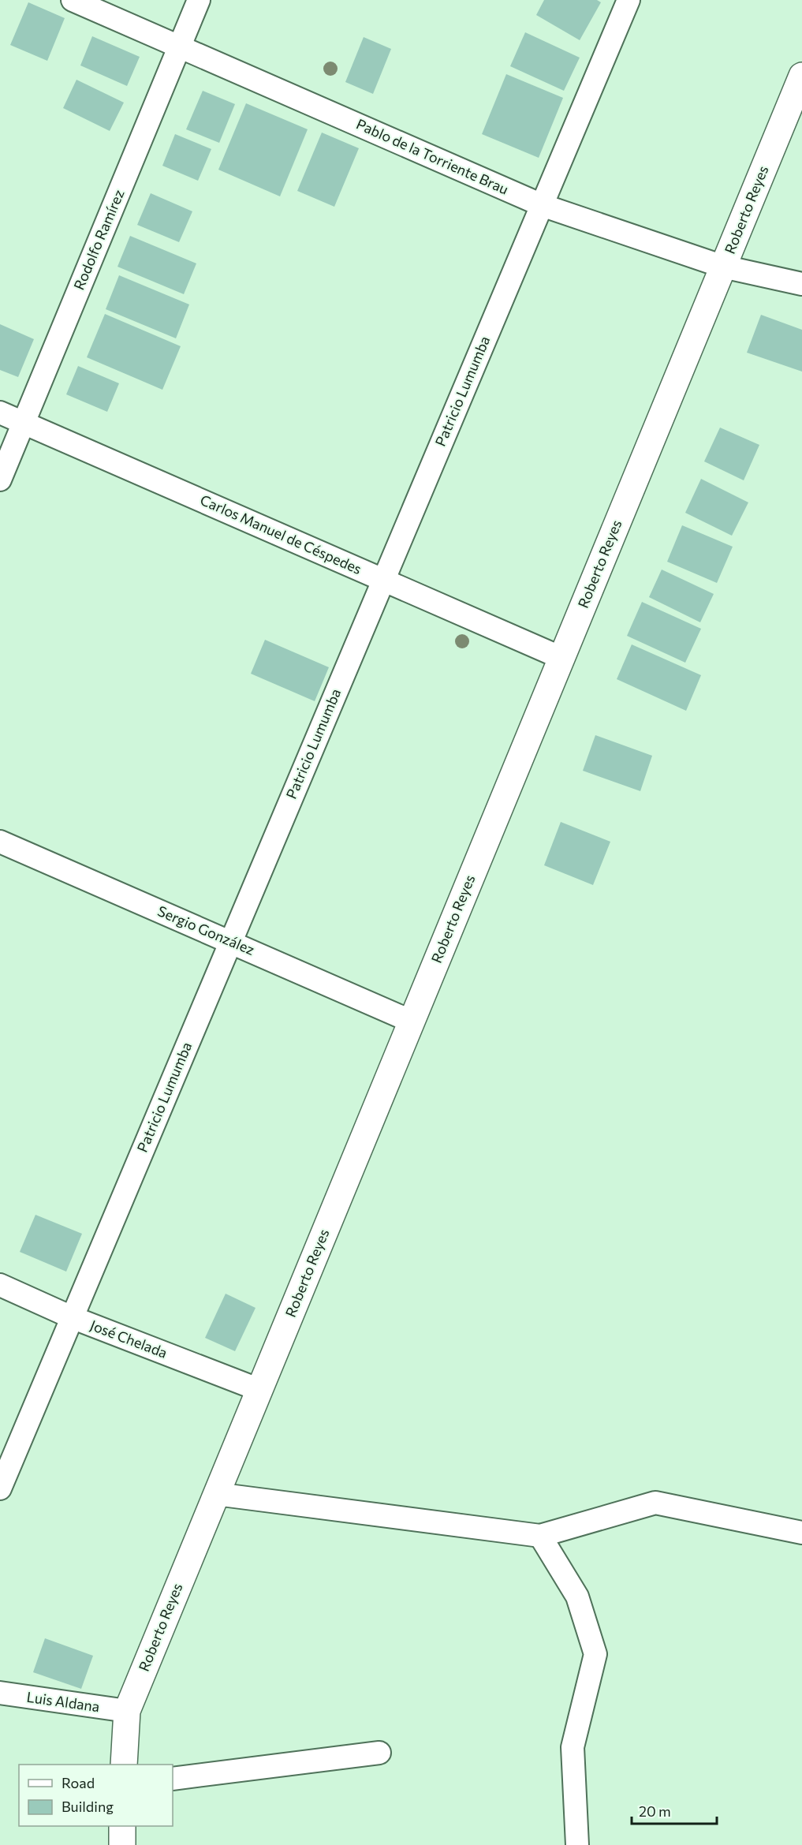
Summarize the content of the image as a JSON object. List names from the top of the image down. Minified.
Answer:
{"streets":{"street":["Pablo de la Torriente Brau","Roberto Reyes","Rodolfo Ramírez","Patricio Lumumba","Carlos Manuel de Céspedes","Sergio González","José Chelada","Luis Aldana"]},"crossings":[["Pablo de la Torriente Brau","Roberto Reyes"],["Pablo de la Torriente Brau","Rodolfo Ramírez"],["Pablo de la Torriente Brau","Patricio Lumumba"],["Roberto Reyes","Carlos Manuel de Céspedes"],["Roberto Reyes","Sergio González"],["Roberto Reyes","José Chelada"],["Roberto Reyes","Luis Aldana"],["Rodolfo Ramírez","Carlos Manuel de Céspedes"],["Patricio Lumumba","Carlos Manuel de Céspedes"],["Patricio Lumumba","Sergio González"],["Patricio Lumumba","José Chelada"]],"legend":["Road","Building"],"scale_bar":"20 m"}
